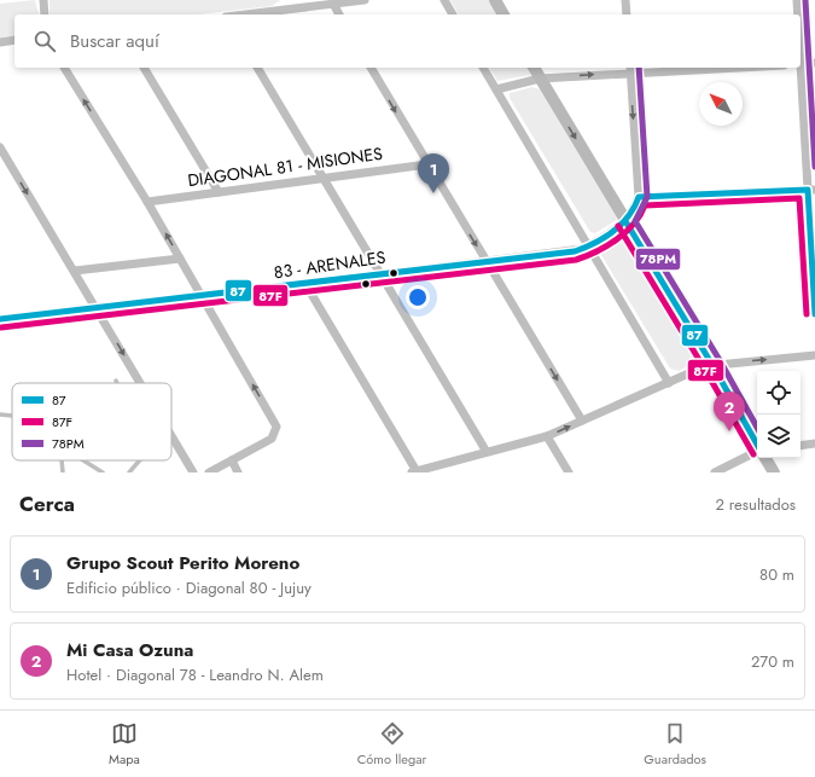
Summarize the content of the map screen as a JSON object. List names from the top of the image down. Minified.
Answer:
{"streets":{"street":["DIAGONAL 81 - MISIONES","83 - ARENALES"]},"lines":["transit line 78PM","transit line 87","transit line 87F"],"legend":["87","87F","78PM"],"north":"top left","page":{"search":"Buscar aquí","pins":["1","2"],"heading":["Cerca","2 resultados"],"list":[{"mark":"1","name":"Grupo Scout Perito Moreno","note":"Edificio público · Diagonal 80 - Jujuy","value":"80 m"},{"mark":"2","name":"Mi Casa Ozuna","note":"Hotel · Diagonal 78 - Leandro N. Alem","value":"270 m"}],"nav":["Mapa","Cómo llegar","Guardados"]}}
